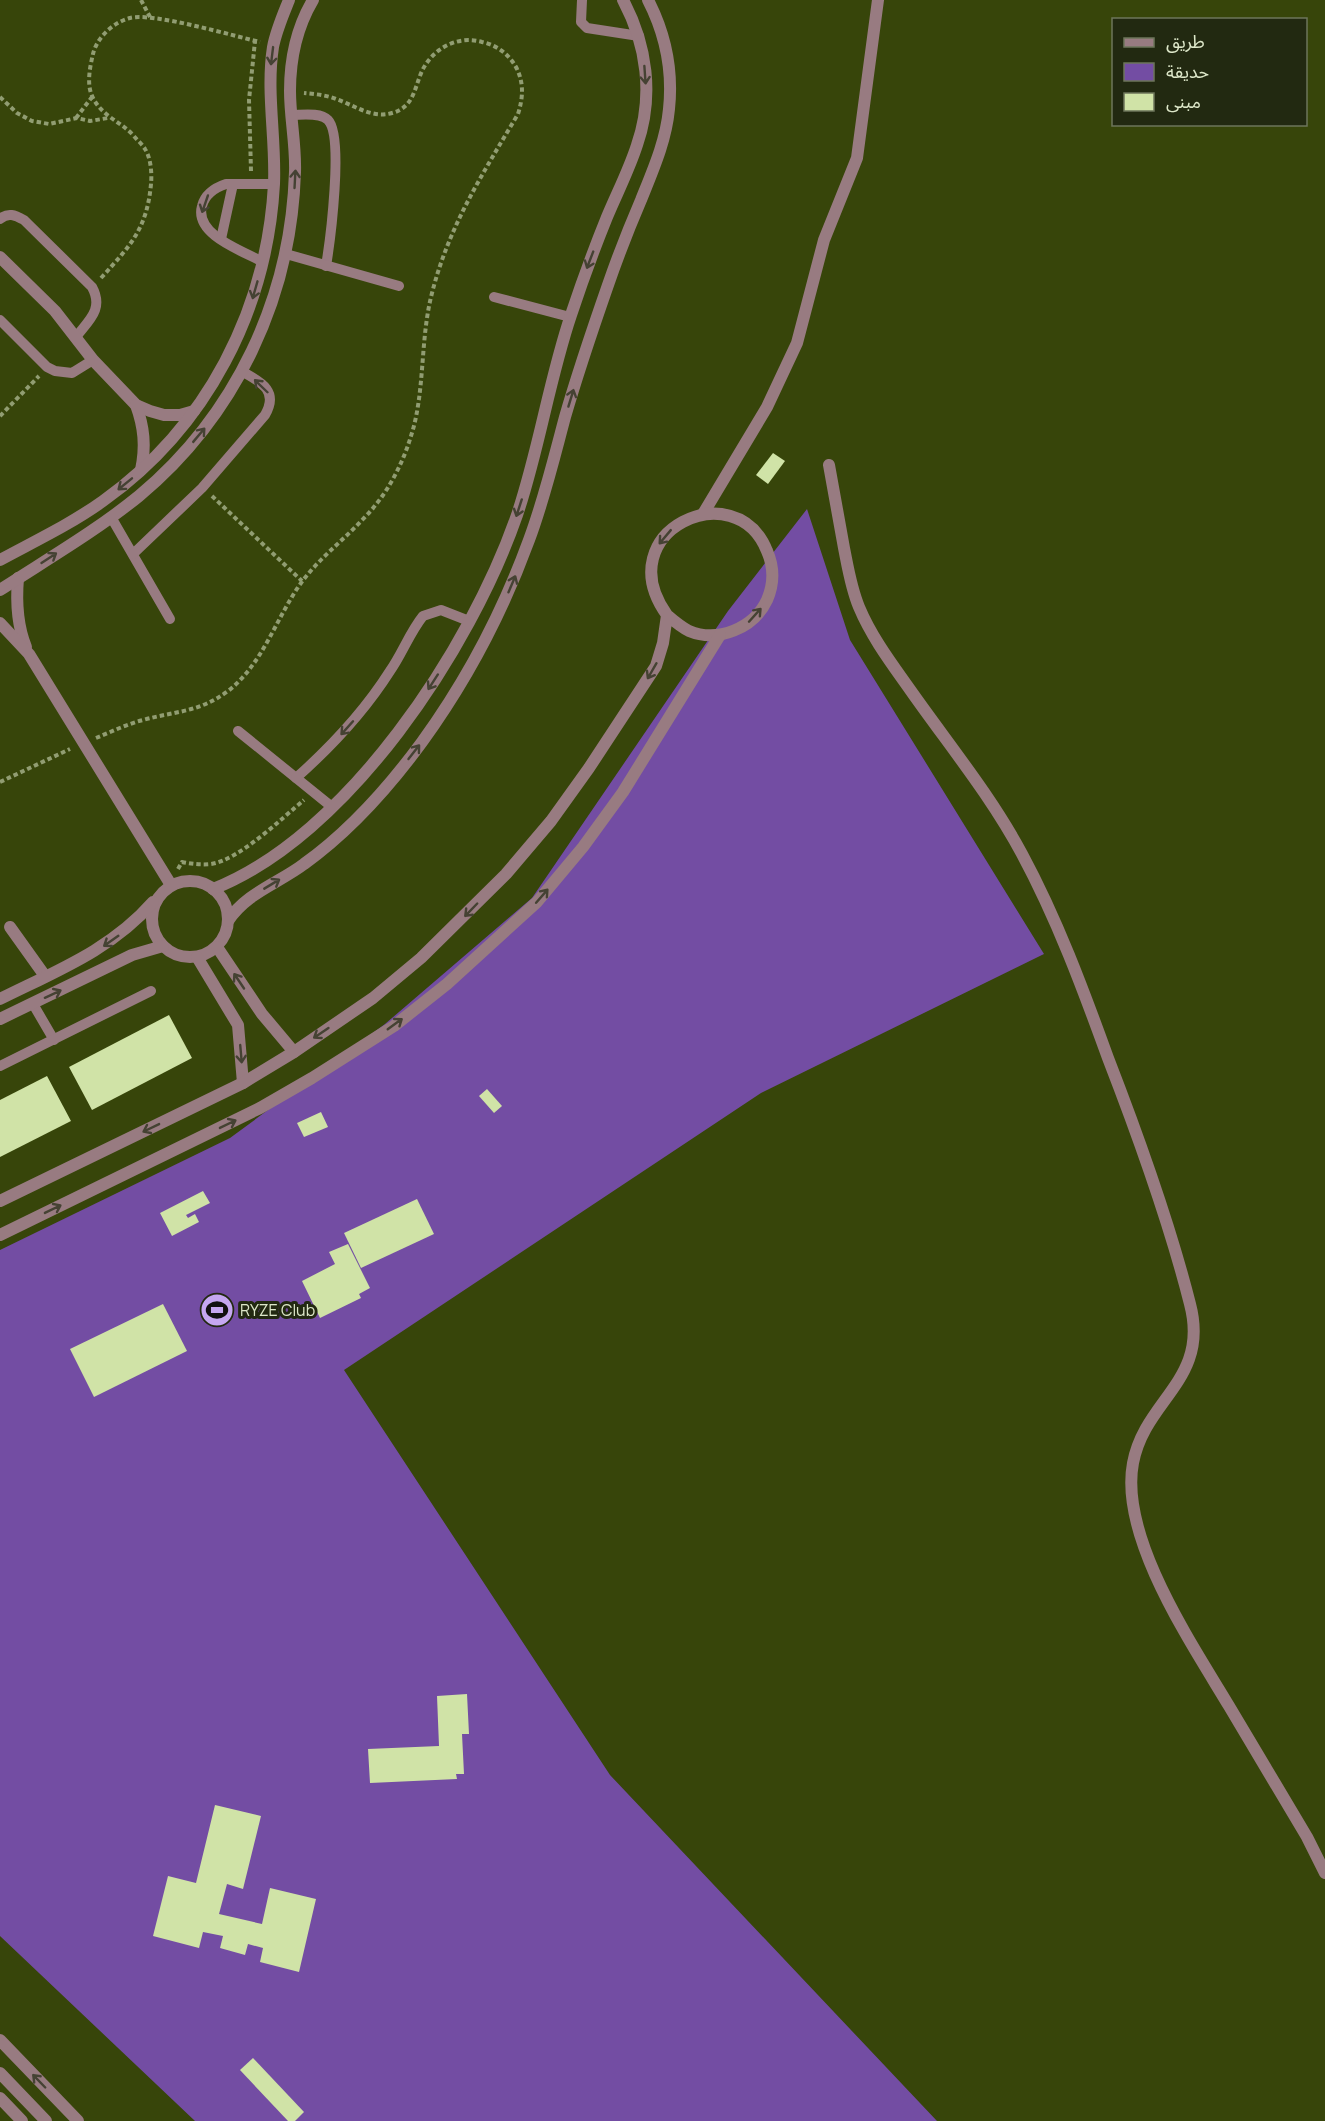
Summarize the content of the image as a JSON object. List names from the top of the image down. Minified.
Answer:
{"places":{"sports":["RYZE Club"]},"legend":["طريق","حديقة","مبنى"]}
